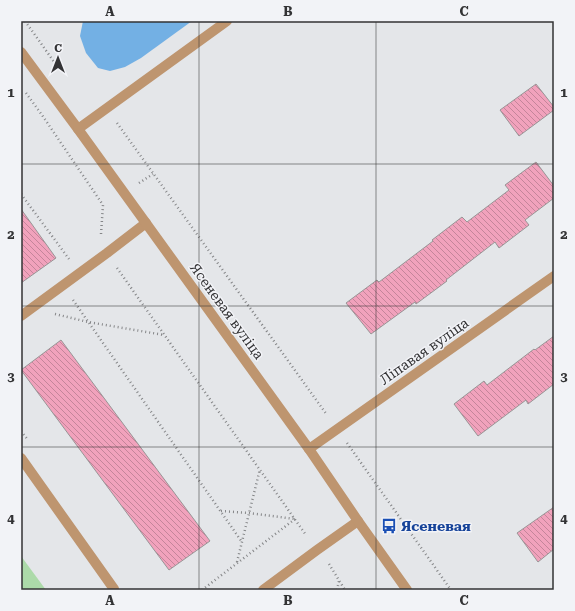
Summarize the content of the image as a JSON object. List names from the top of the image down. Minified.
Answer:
{"streets":{"street":["Ясеневая вуліца","Ліпавая вуліца"]},"crossings":[["Ясеневая вуліца","Ліпавая вуліца"]],"places":{"bus stop":["Ясеневая"]},"north":"top","grid":{"columns":["A","B","C"],"rows":["1","2","3","4"]}}
